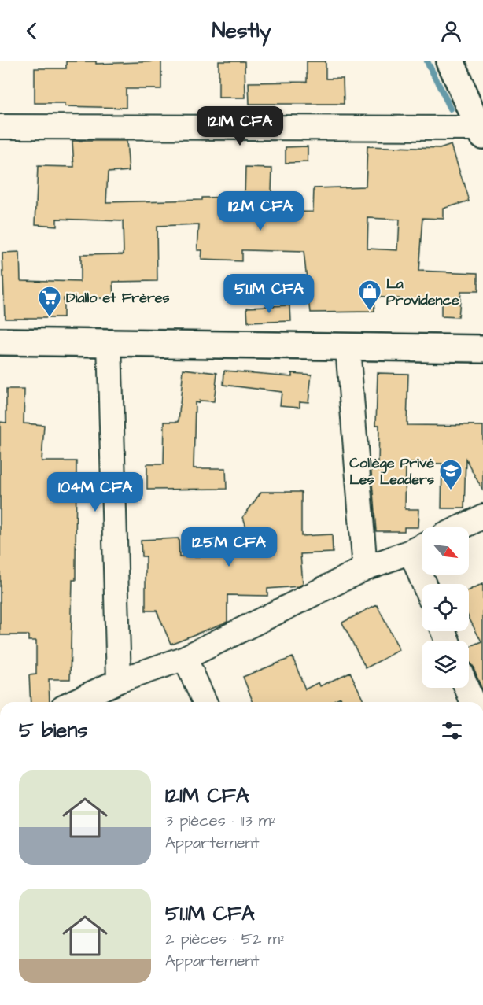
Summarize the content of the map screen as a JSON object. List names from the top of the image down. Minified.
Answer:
{"places":{"shop":["La Providence"],"supermarket":["Diallo et Frères"],"school or university":["Collège Privé Les Leaders"]},"north":"bottom right","page":{"header":"Nestly","price":["121M CFA","112M CFA","51.1M CFA","104M CFA","125M CFA"],"heading":"5 biens","list":[{"name":"121M CFA","note":"3 pièces · 113 m² · Appartement"},{"name":"51.1M CFA","note":"2 pièces · 52 m² · Appartement"}]}}
